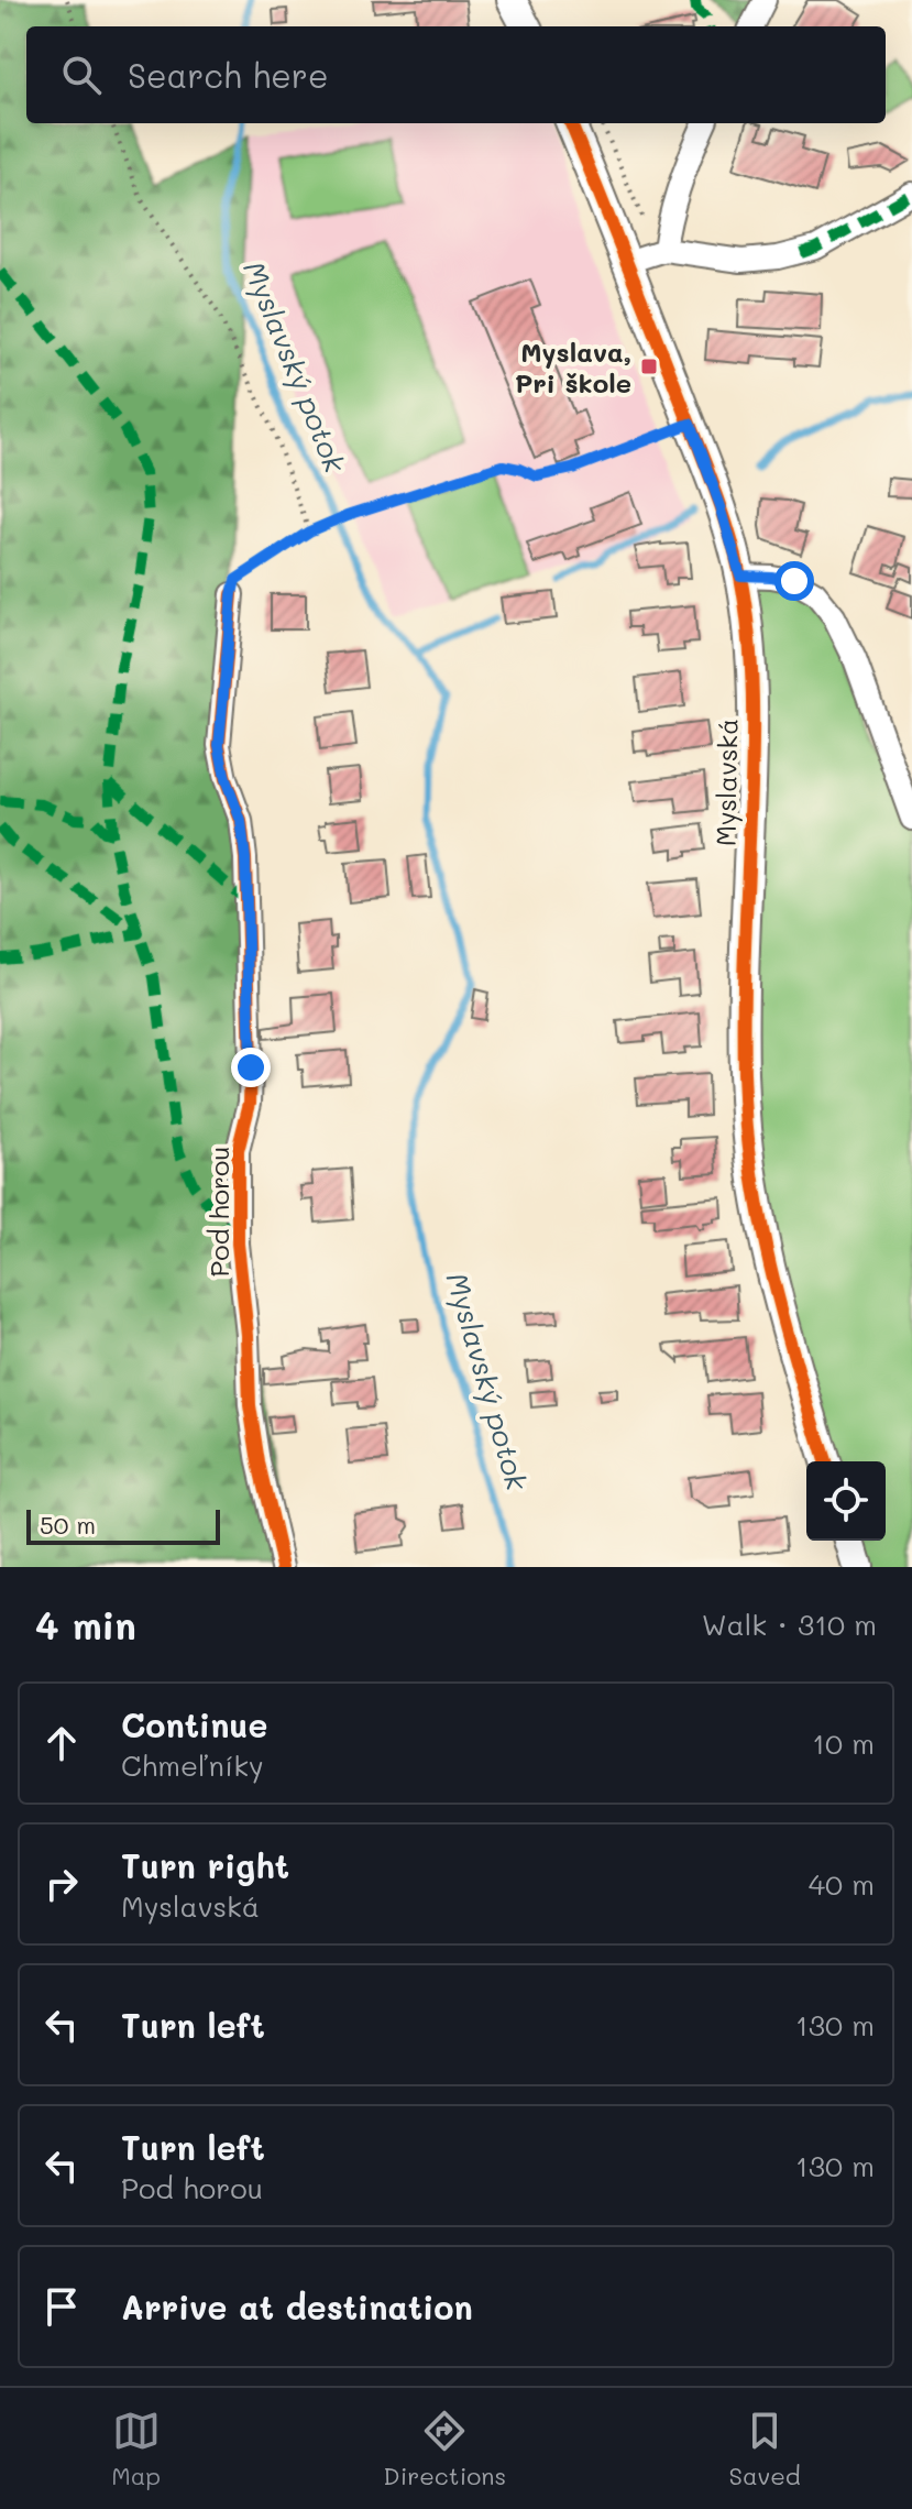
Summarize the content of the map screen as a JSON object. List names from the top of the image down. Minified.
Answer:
{"streets":{"street":["Myslavská","Pod horou"]},"water":["Myslavský potok"],"places":{"transit":["Myslava, Pri škole"]},"scale_bar":"50 m","page":{"search":"Search here","scale":"50 m","heading":["4 min","Walk · 310 m"],"list":[["Continue","Chmeľníky","10 m"],["Turn right","Myslavská","40 m"],["Turn left","130 m"],["Turn left","Pod horou","130 m"],"Arrive at destination"],"nav":["Map","Directions","Saved"]}}
